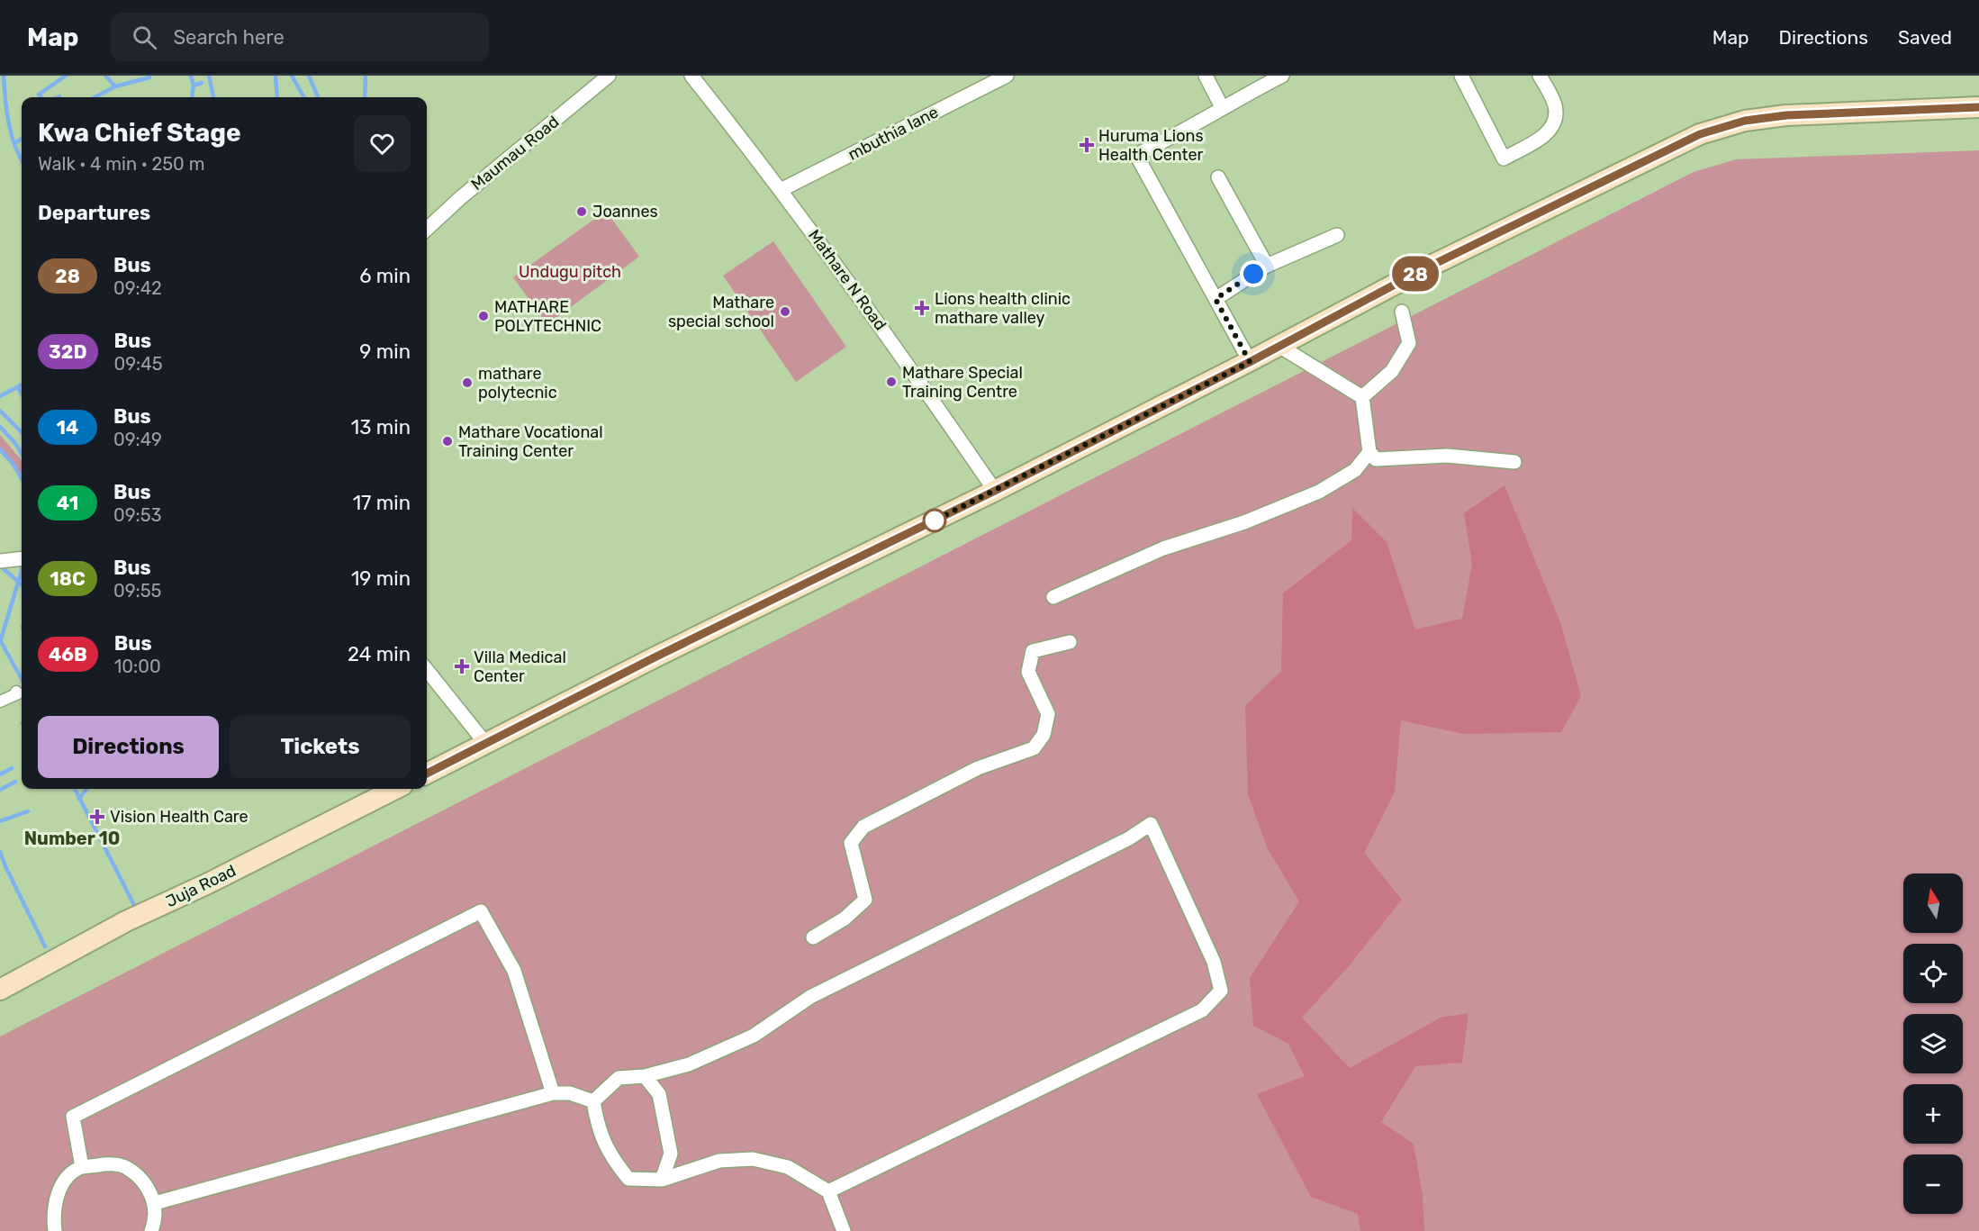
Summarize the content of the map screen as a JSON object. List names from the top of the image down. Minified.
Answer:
{"streets":{"main road":["Juja Road"],"street":["mbuthia lane","Maumau Road","Mathare N Road"]},"crossings":[["mbuthia lane","Mathare N Road"]],"districts":["Number 10"],"parks":["Undugu pitch"],"places":{"health":["Huruma Lions Health Center","Lions health clinic mathare valley","Villa Medical Center","Vision Health Care"],"other":["Joannes","Mathare special school","MATHARE POLYTECHNIC","Mathare Special Training Centre","mathare polytecnic","Mathare Vocational Training Center"]},"lines":["bus line 28"],"north":"top","page":{"header":"Map","search":"Search here","nav":["Map","Directions","Saved"],"on_map":"28","heading":[["Kwa Chief Stage","Walk · 4 min · 250 m"],"Departures"],"list":[{"mark":"28","name":"Bus","note":"09:42","value":"6 min"},{"mark":"32D","name":"Bus","note":"09:45","value":"9 min"},{"mark":"14","name":"Bus","note":"09:49","value":"13 min"},{"mark":"41","name":"Bus","note":"09:53","value":"17 min"},{"mark":"18C","name":"Bus","note":"09:55","value":"19 min"},{"mark":"46B","name":"Bus","note":"10:00","value":"24 min"}],"buttons":["Directions","Tickets"],"map_buttons":["+","−"]}}
